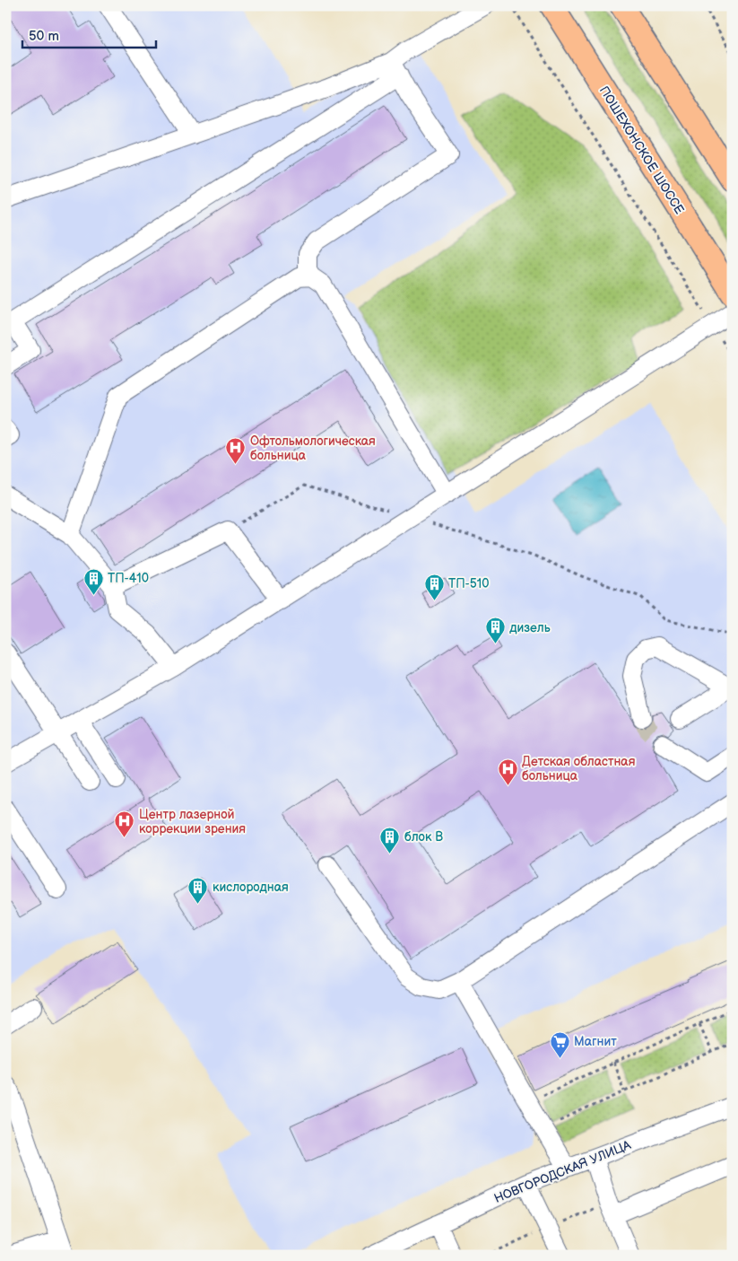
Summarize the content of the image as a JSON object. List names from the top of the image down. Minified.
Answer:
{"streets":{"main road":["ПОШЕХОНСКОЕ ШОССЕ"],"street":["НОВГОРОДСКАЯ УЛИЦА"]},"places":{"hospital":["Офтольмологическая больница","Детская областная больница","Центр лазерной коррекции зрения"],"building":["ТП-410","ТП-510","дизель","блок В","кислородная"],"supermarket":["Магнит"]},"scale_bar":"50 m"}
